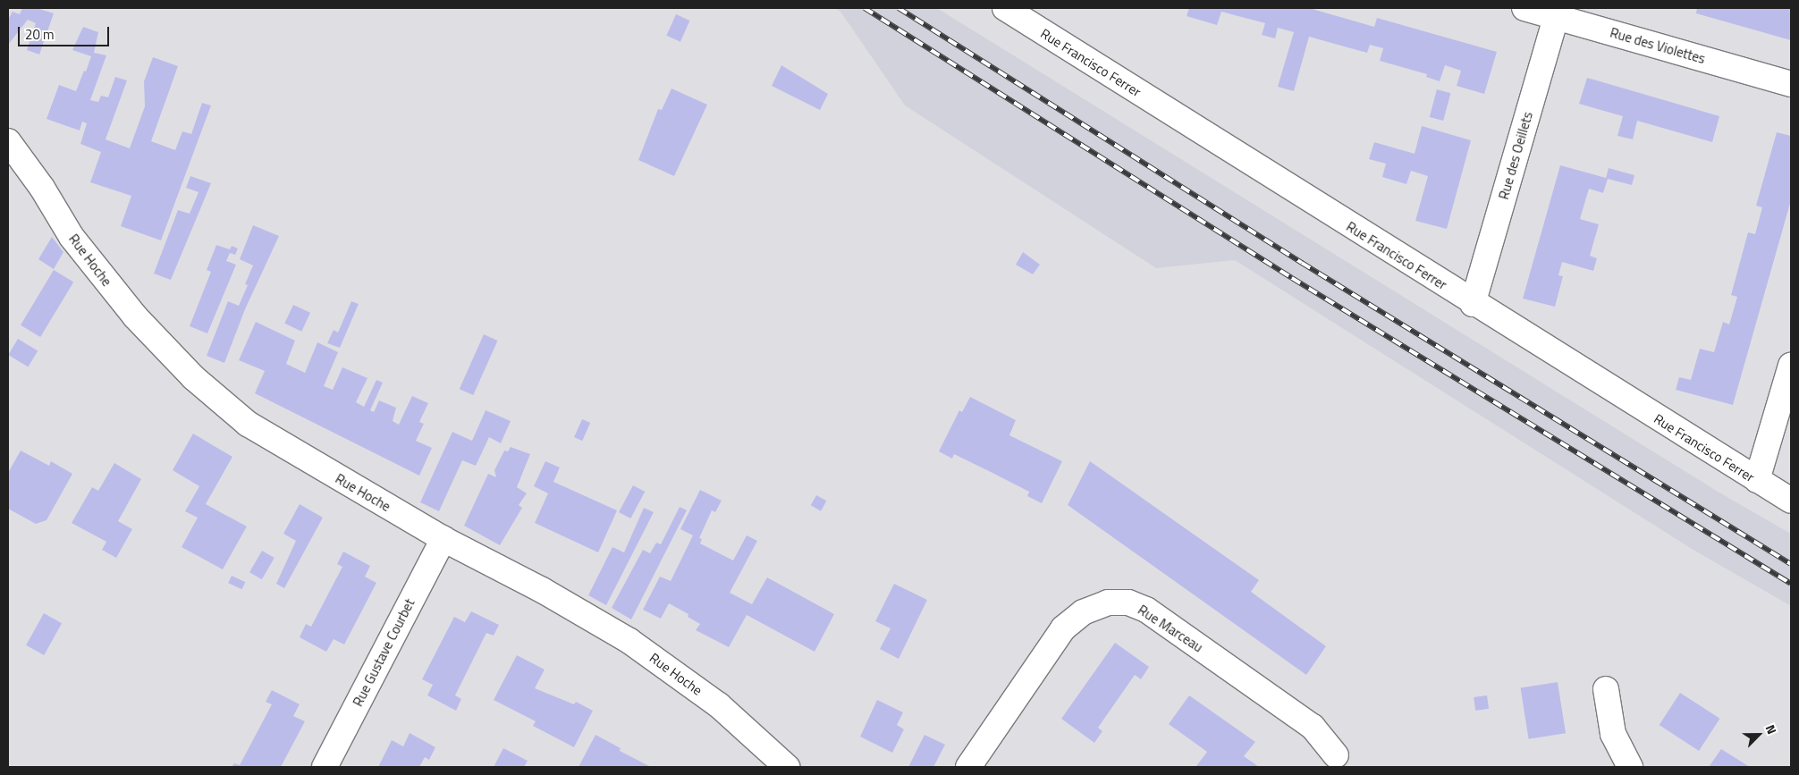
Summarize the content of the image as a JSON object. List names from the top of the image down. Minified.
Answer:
{"streets":{"street":["Rue des Violettes","Rue Francisco Ferrer","Rue des Oeillets","Rue Hoche","Rue Marceau","Rue Gustave Courbet"]},"crossings":[["Rue des Violettes","Rue des Oeillets"],["Rue Francisco Ferrer","Rue des Oeillets"],["Rue Hoche","Rue Gustave Courbet"]],"scale_bar":"20 m","north":"top right"}
